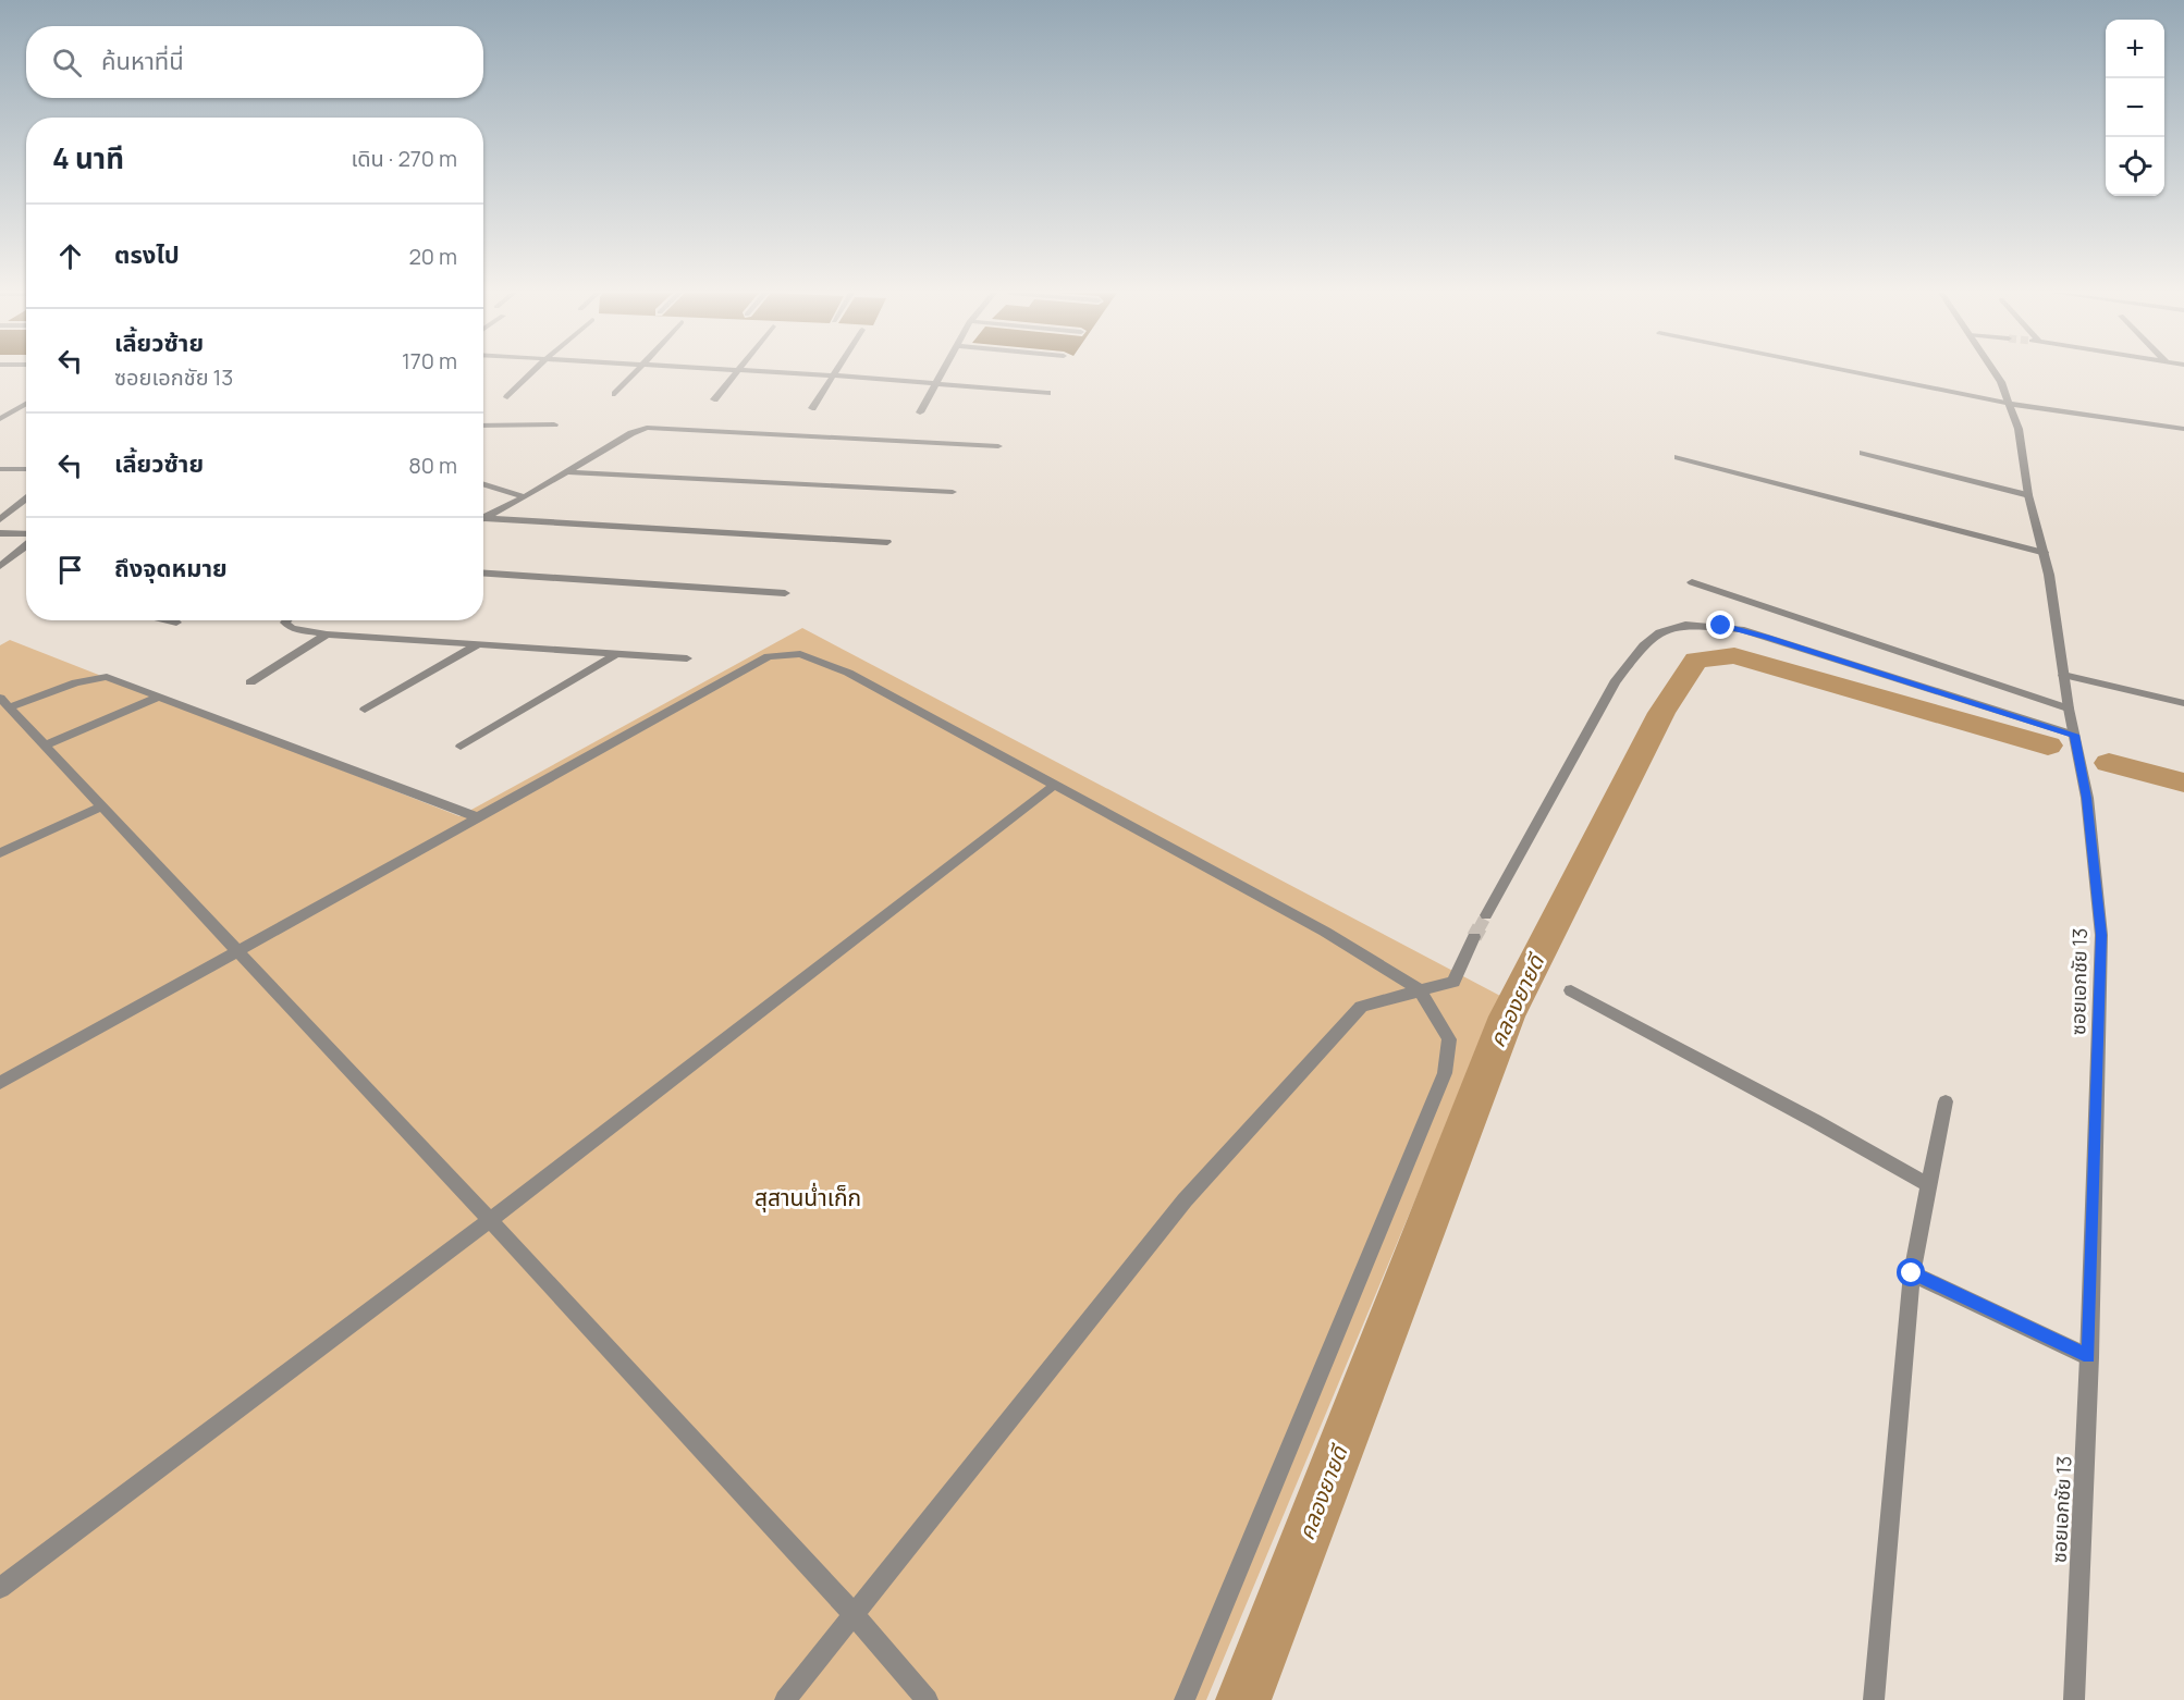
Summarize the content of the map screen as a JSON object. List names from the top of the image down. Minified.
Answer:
{"streets":{"street":["ซอยเอกชัย 13"]},"water":["คลองยายดี"],"parks":["สุสานน่ำเก็ก"],"page":{"map_buttons":["+","−"],"search":"ค้นหาที่นี่","heading":["4 นาที","เดิน · 270 m"],"list":[["ตรงไป","20 m"],["เลี้ยวซ้าย","ซอยเอกชัย 13","170 m"],["เลี้ยวซ้าย","80 m"],"ถึงจุดหมาย"]}}
